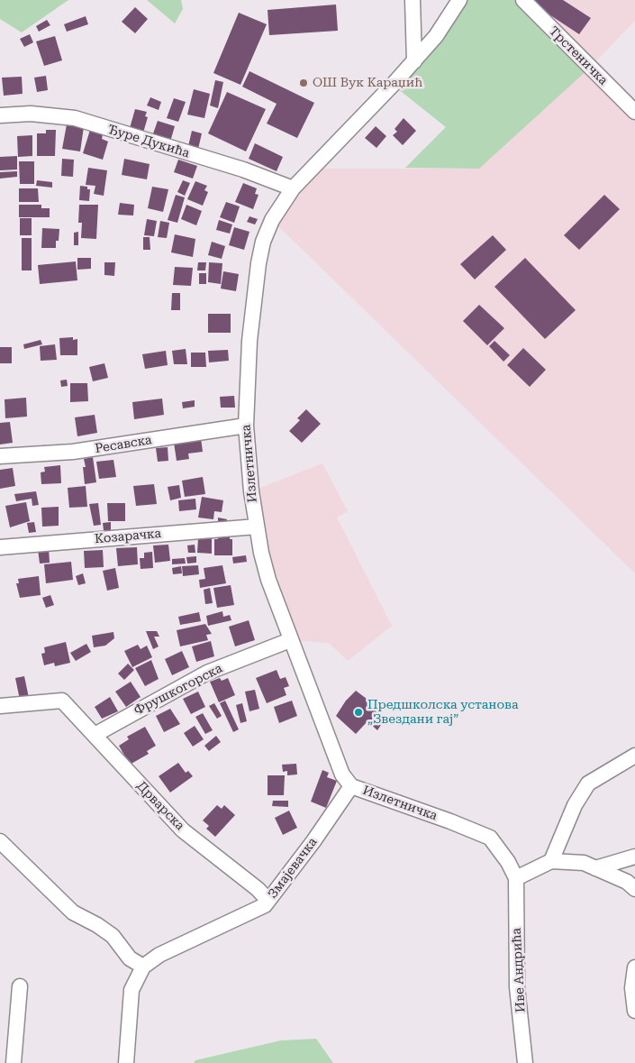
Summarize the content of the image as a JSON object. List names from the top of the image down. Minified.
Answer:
{"streets":{"street":["Трстеничка","Ђуре Дукића","Ресавска","Излетничка","Козарачка","Фрушкогорска","Дрварска","Змајевачка","Иве Андрића"]},"crossings":[["Ђуре Дукића","Излетничка"],["Ресавска","Излетничка"],["Излетничка","Козарачка"],["Излетничка","Фрушкогорска"],["Излетничка","Змајевачка"],["Излетничка","Иве Андрића"],["Фрушкогорска","Дрварска"],["Дрварска","Змајевачка"]],"places":["ОШ Вук Караџић","Предшколска установа „Звездани гај”"]}
